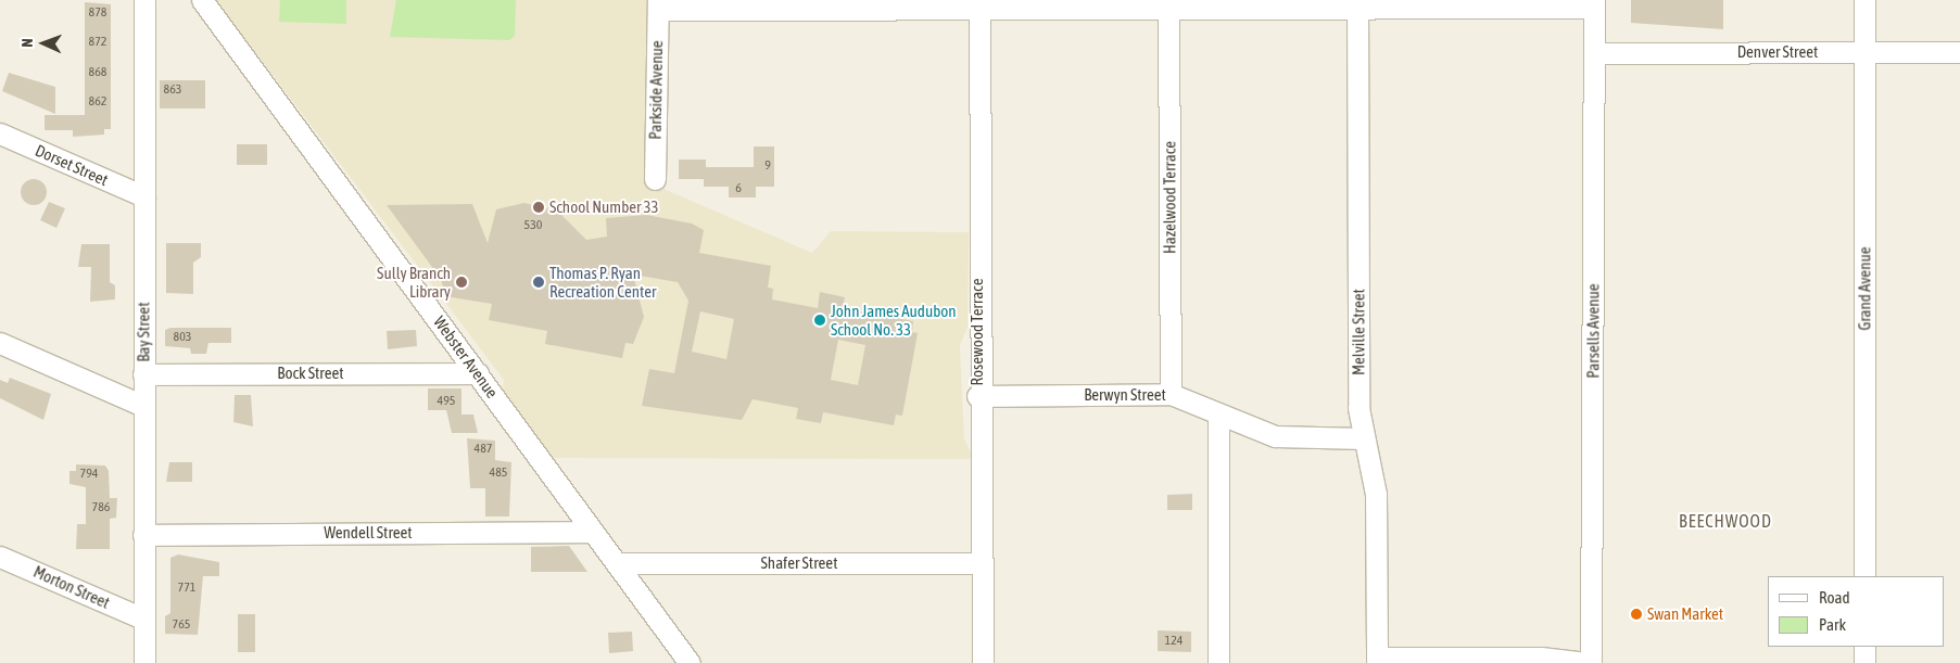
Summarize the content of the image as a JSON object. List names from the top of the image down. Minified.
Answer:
{"streets":{"street":["Denver Street","Parkside Avenue","Dorset Street","Hazelwood Terrace","Grand Avenue","Parsells Avenue","Bay Street","Rosewood Terrace","Melville Street","Webster Avenue","Bock Street","Berwyn Street","Wendell Street","Shafer Street","Morton Street"]},"crossings":[["Denver Street","Grand Avenue"],["Denver Street","Parsells Avenue"],["Dorset Street","Bay Street"],["Hazelwood Terrace","Berwyn Street"],["Bay Street","Bock Street"],["Bay Street","Wendell Street"],["Bay Street","Morton Street"],["Rosewood Terrace","Berwyn Street"],["Rosewood Terrace","Shafer Street"],["Melville Street","Berwyn Street"],["Webster Avenue","Bock Street"],["Webster Avenue","Wendell Street"],["Webster Avenue","Shafer Street"]],"districts":["BEECHWOOD"],"places":["School Number 33","Sully Branch Library","Thomas P. Ryan Recreation Center","John James Audubon School No. 33","Swan Market"],"house_numbers":["878","872","868","863","862","9","6","530","803","495","487","485","794","786","771","765","124"],"legend":["Road","Park"],"north":"left"}
